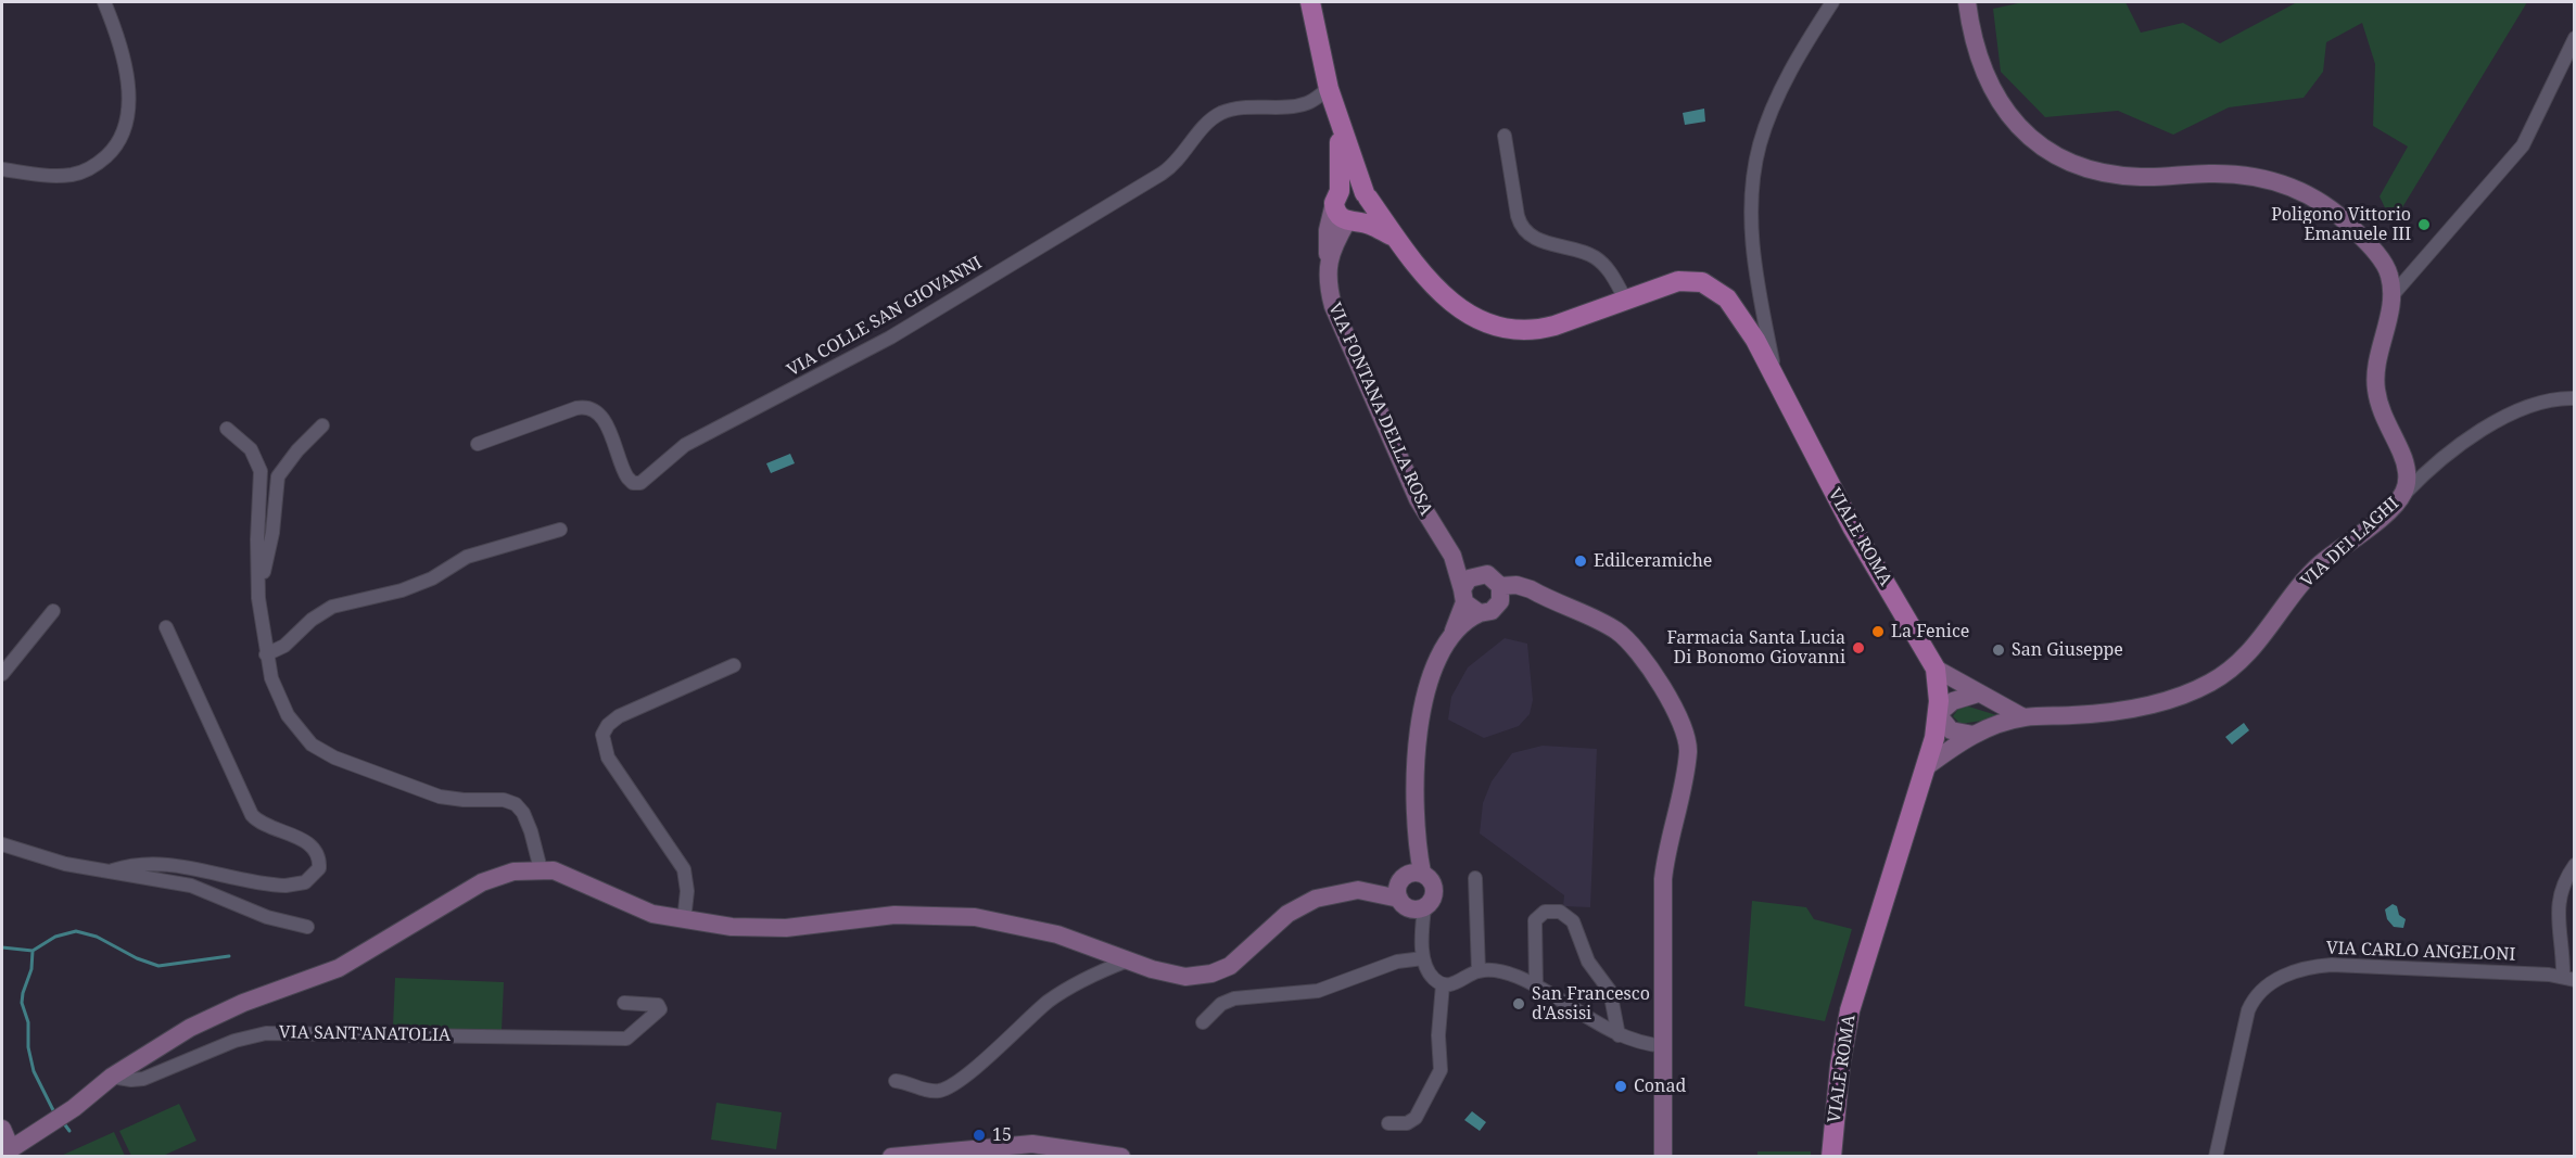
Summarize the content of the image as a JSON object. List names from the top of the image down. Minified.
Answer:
{"streets":{"main road":["VIA FONTANA DELLA ROSA","VIALE ROMA","VIA DEI LAGHI"],"street":["VIA COLLE SAN GIOVANNI","VIA CARLO ANGELONI","VIA SANT'ANATOLIA"]},"crossings":[["VIA COLLE SAN GIOVANNI","VIALE ROMA"],["VIA FONTANA DELLA ROSA","VIALE ROMA"],["VIALE ROMA","VIA DEI LAGHI"]],"places":["Poligono Vittorio Emanuele III","Edilceramiche","La Fenice","Farmacia Santa Lucia Di Bonomo Giovanni","San Giuseppe","San Francesco d'Assisi","Conad","15"]}
